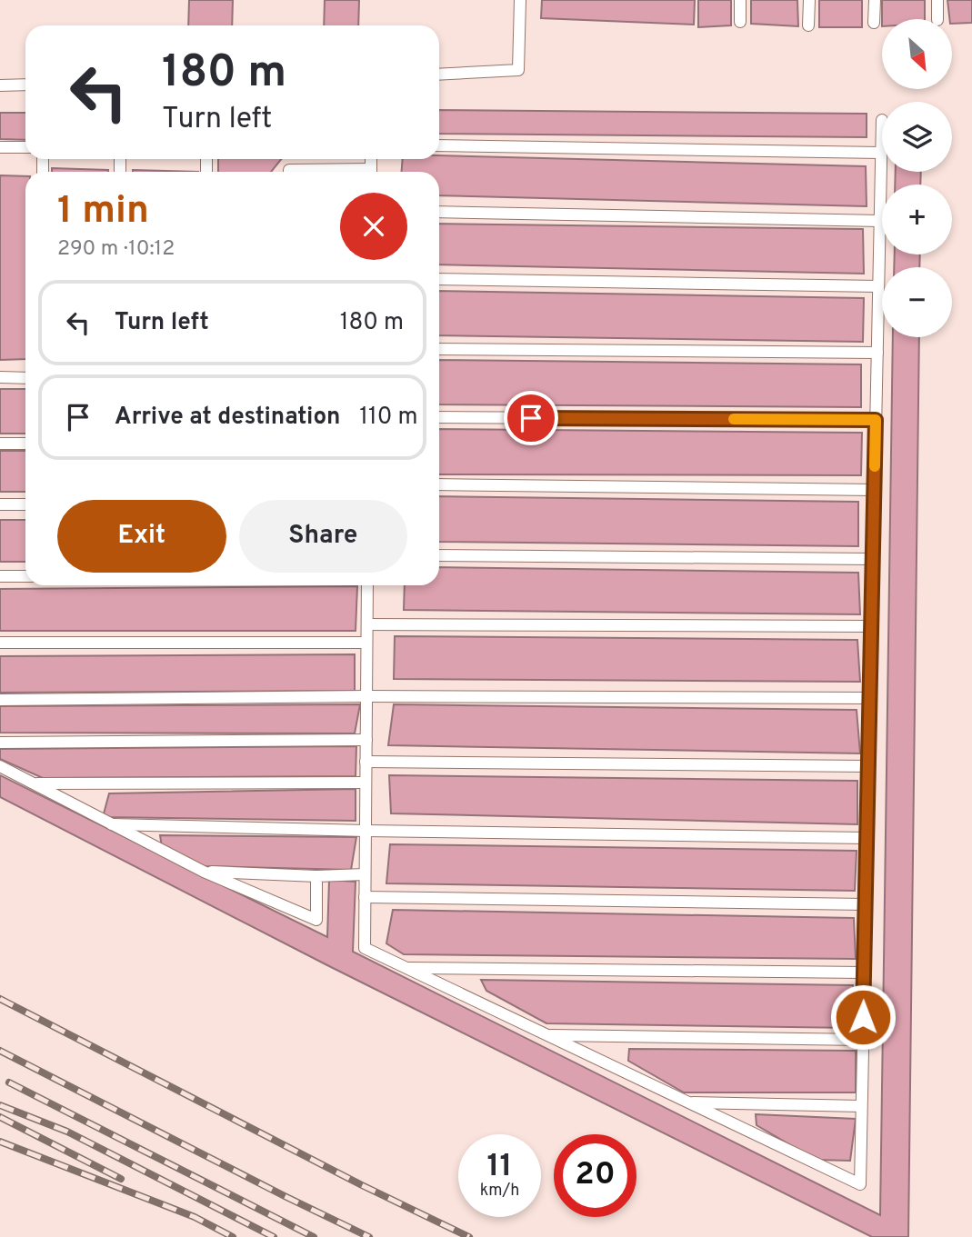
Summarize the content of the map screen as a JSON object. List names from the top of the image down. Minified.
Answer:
{"north":"bottom right","page":{"map_buttons":["+","−"],"turn":["180 m","Turn left"],"heading":["1 min","290 m · 10:12"],"list":[{"name":"Turn left","value":"180 m"},{"name":"Arrive at destination","value":"110 m"}],"buttons":["Exit","Share"],"speed":"11 km/h","limit":"20"}}
